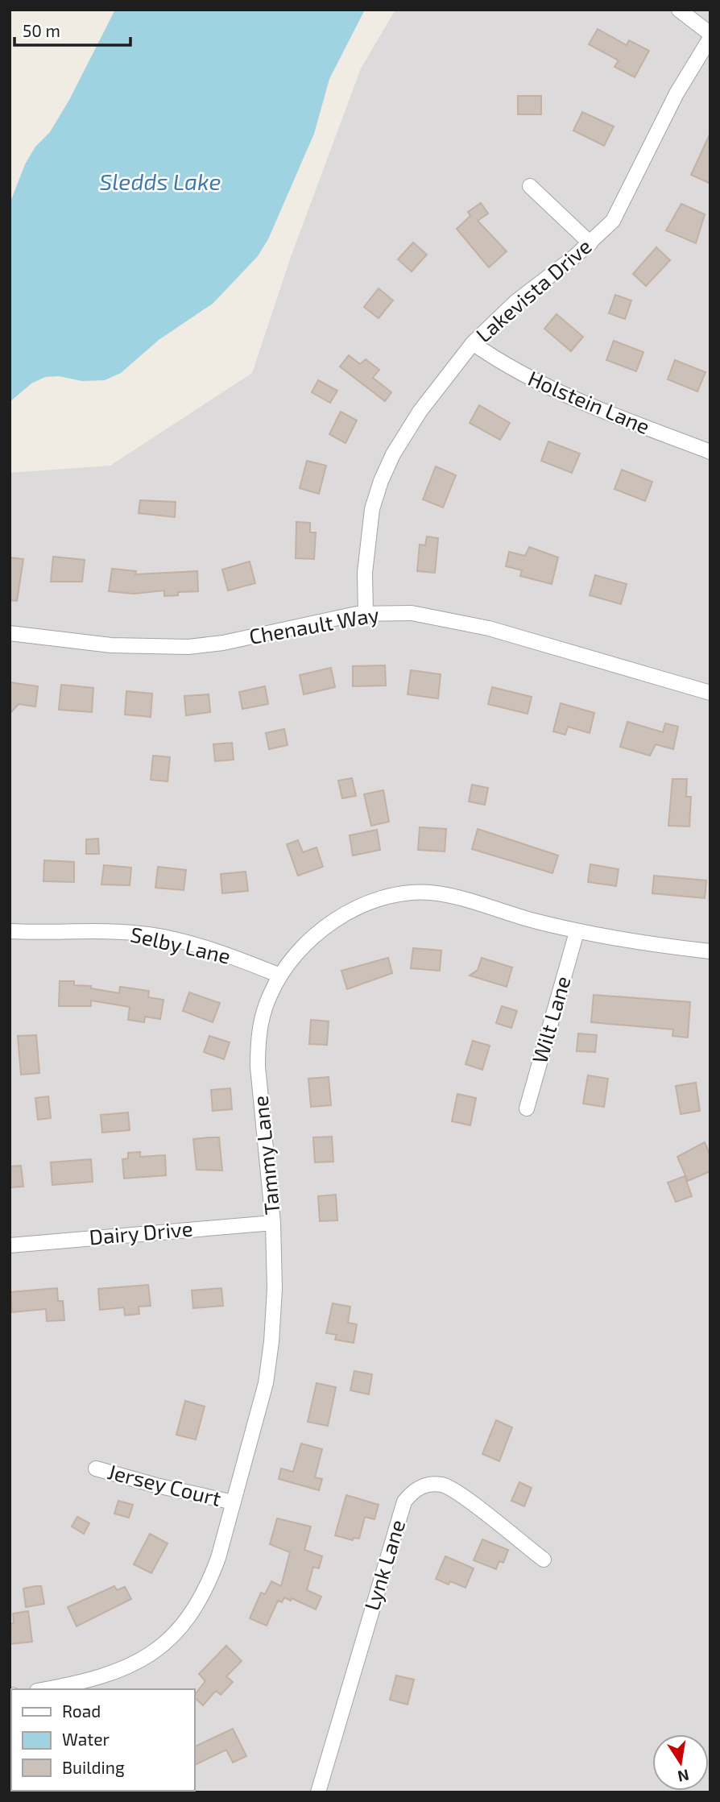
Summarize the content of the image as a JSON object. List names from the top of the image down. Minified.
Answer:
{"streets":{"street":["Lakevista Drive","Holstein Lane","Chenault Way","Selby Lane","Wilt Lane","Tammy Lane","Dairy Drive","Jersey Court","Lynk Lane"]},"crossings":[["Lakevista Drive","Holstein Lane"],["Lakevista Drive","Chenault Way"],["Selby Lane","Tammy Lane"],["Wilt Lane","Tammy Lane"],["Tammy Lane","Dairy Drive"],["Tammy Lane","Jersey Court"]],"water":["Sledds Lake"],"legend":["Road","Water","Building"],"scale_bar":"50 m","north":"bottom"}
